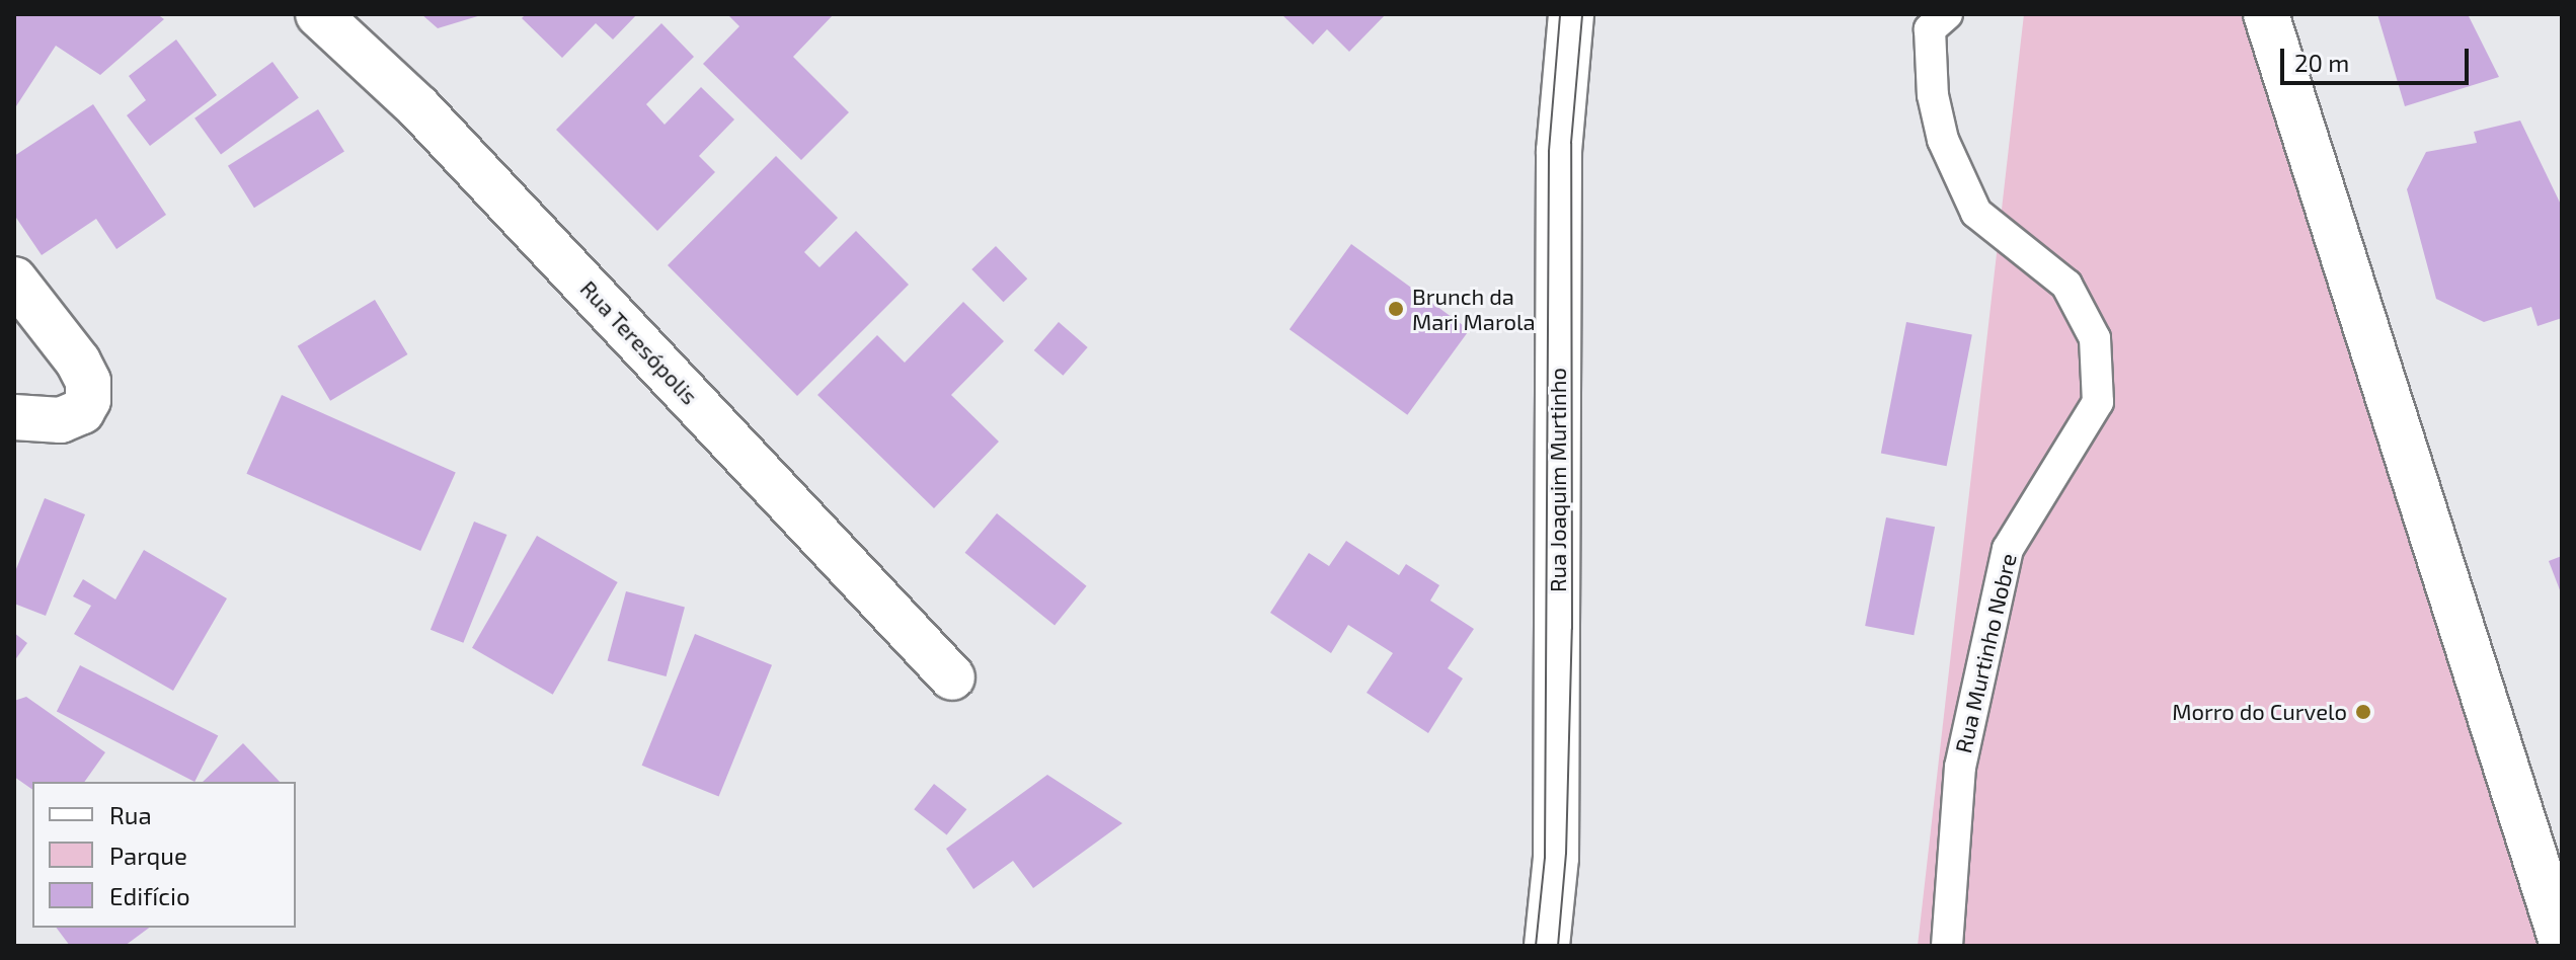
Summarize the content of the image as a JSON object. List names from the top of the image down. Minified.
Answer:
{"streets":{"street":["Rua Teresópolis","Rua Joaquim Murtinho"],"lane":["Rua Murtinho Nobre"]},"places":["Brunch da Mari Marola","Morro do Curvelo"],"legend":["Rua","Parque","Edifício"],"scale_bar":"20 m"}
